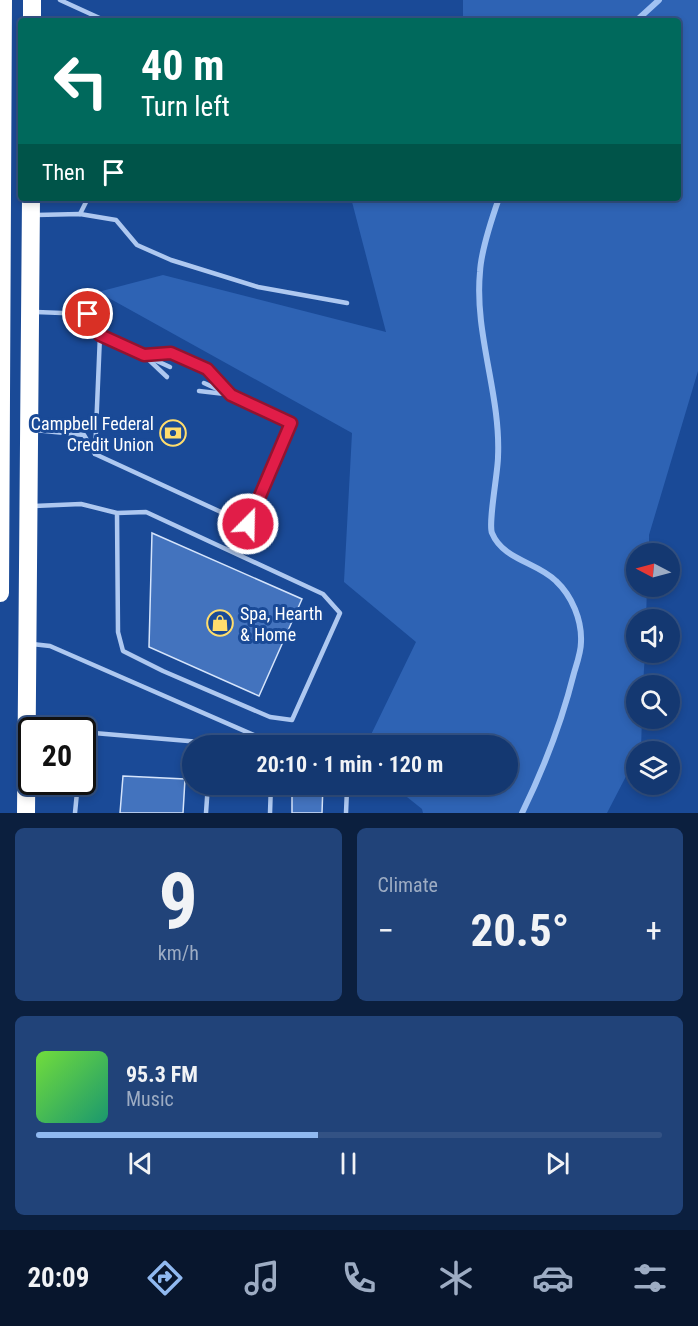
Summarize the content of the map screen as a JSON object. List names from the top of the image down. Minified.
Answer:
{"places":{"bank":["Campbell Federal Credit Union"],"shop":["Spa, Hearth & Home"]},"north":"left","page":{"turn":["40 m","Turn left"],"then":"Then","limit":"20","trip":"20:10 · 1 min · 120 m","tile":[["9","km/h"],"Climate"],"heat":["−","20.5°","+"],"song":["95.3 FM","Music"],"tabs":"20:09"}}
